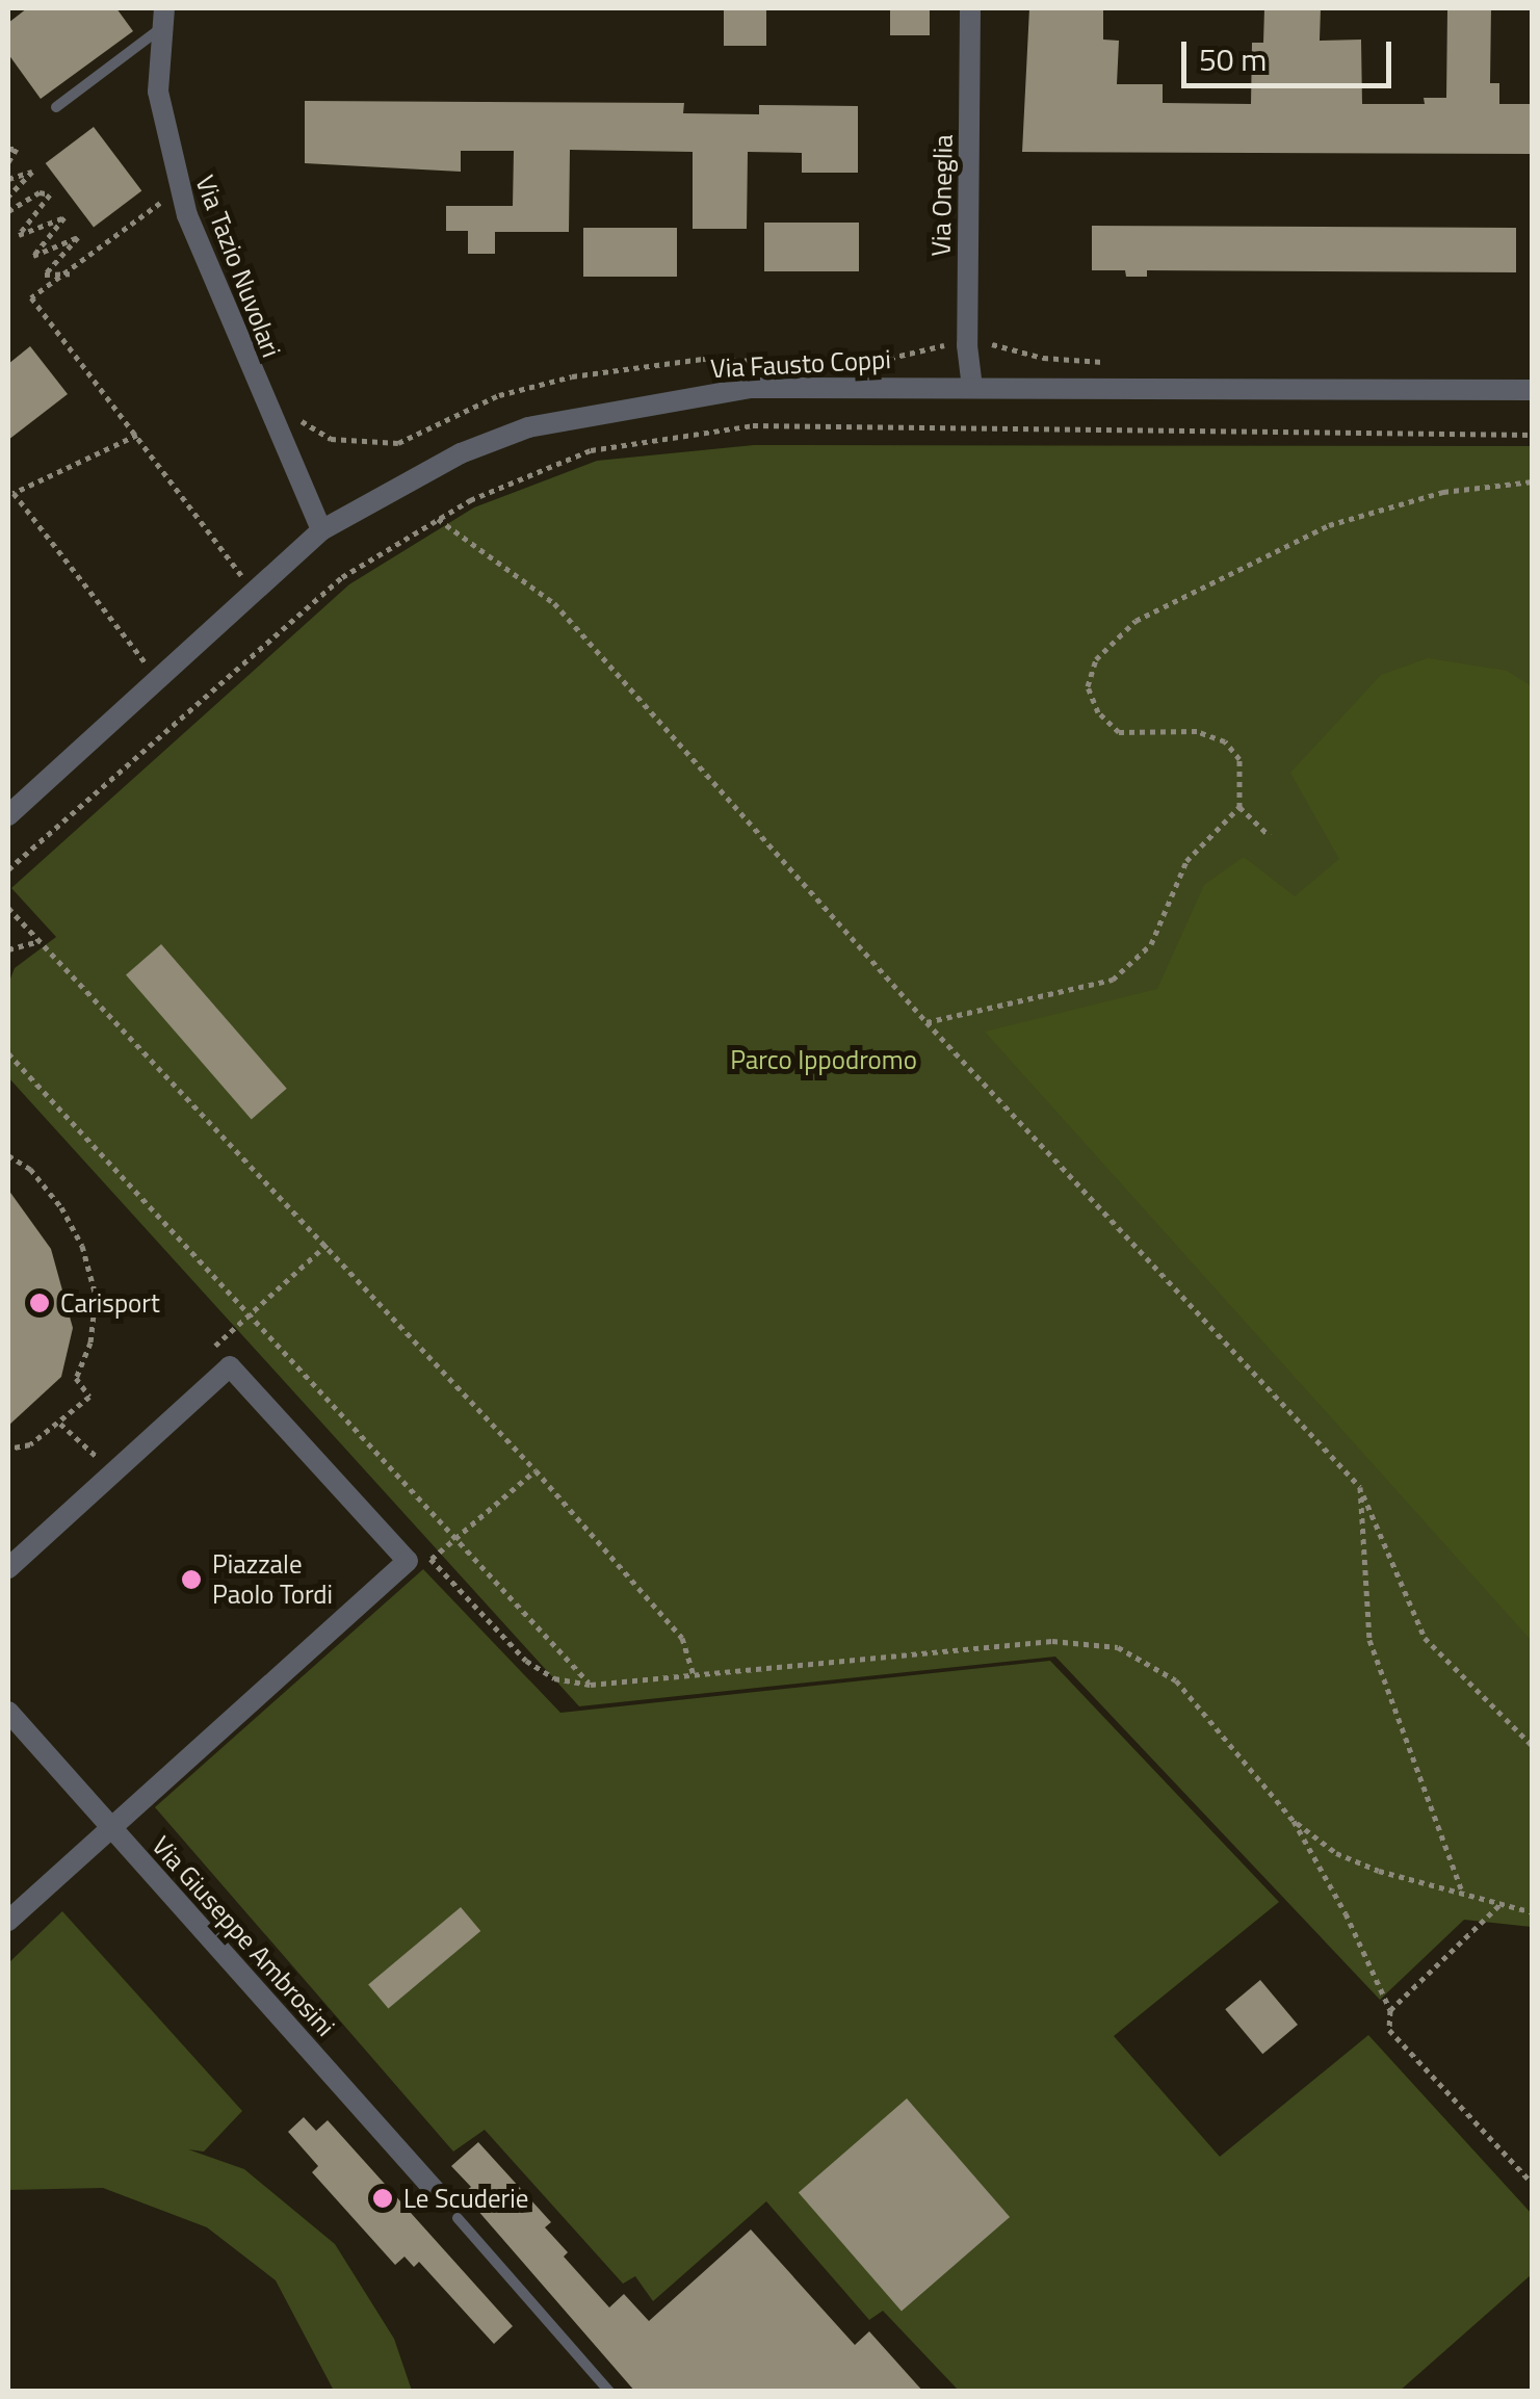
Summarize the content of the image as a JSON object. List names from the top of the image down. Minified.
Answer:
{"streets":{"street":["Via Oneglia","Via Tazio Nuvolari","Via Fausto Coppi","Via Giuseppe Ambrosini"]},"crossings":[["Via Oneglia","Via Fausto Coppi"],["Via Tazio Nuvolari","Via Fausto Coppi"]],"parks":["Parco Ippodromo"],"places":["Carisport","Piazzale Paolo Tordi","Le Scuderie"],"scale_bar":"50 m"}
